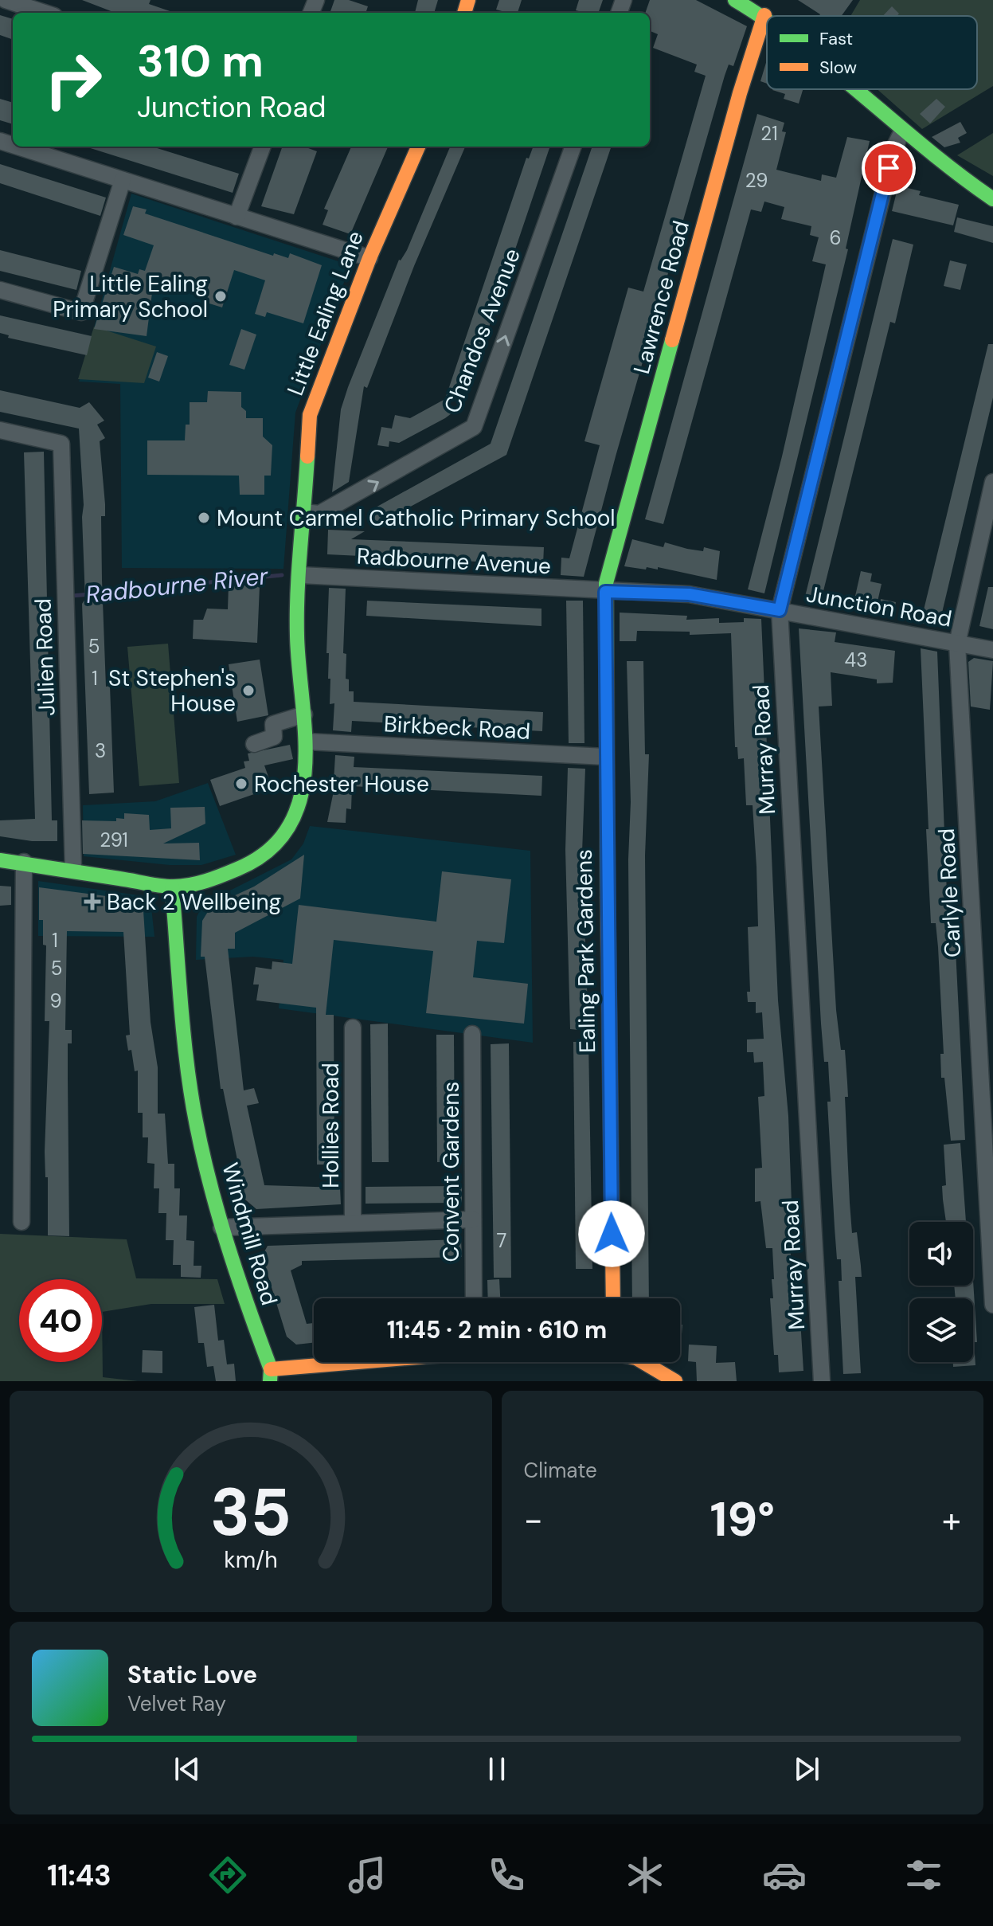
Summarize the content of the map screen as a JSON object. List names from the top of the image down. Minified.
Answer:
{"streets":{"main road":["Lawrence Road","Little Ealing Lane","Ealing Park Gardens","Windmill Road"],"street":["Chandos Avenue","Radbourne Avenue","Junction Road","Julien Road","Birkbeck Road","Murray Road","Carlyle Road","Hollies Road","Convent Gardens"]},"crossings":[["Lawrence Road","Radbourne Avenue"],["Lawrence Road","Junction Road"],["Lawrence Road","Ealing Park Gardens"],["Little Ealing Lane","Chandos Avenue"],["Little Ealing Lane","Radbourne Avenue"],["Little Ealing Lane","Julien Road"],["Little Ealing Lane","Birkbeck Road"],["Little Ealing Lane","Windmill Road"],["Radbourne Avenue","Junction Road"],["Radbourne Avenue","Ealing Park Gardens"],["Junction Road","Murray Road"],["Junction Road","Carlyle Road"],["Junction Road","Ealing Park Gardens"],["Birkbeck Road","Ealing Park Gardens"]],"one_way":["Chandos Avenue"],"water":["Radbourne River"],"places":{"other":["Little Ealing Primary School","Mount Carmel Catholic Primary School","St Stephen's House","Rochester House"],"health":["Back 2 Wellbeing"]},"house_numbers":["21","29","6","5","43","1","3","291","1","5","9","7"],"legend":["Fast","Slow"],"page":{"turn":["310 m","Junction Road"],"limit":"40","trip":"11:45 · 2 min · 610 m","tile":"Climate","heat":["−","19°","+"],"song":["Static Love","Velvet Ray"],"tabs":"11:43","gauge":["35","km/h"]}}
